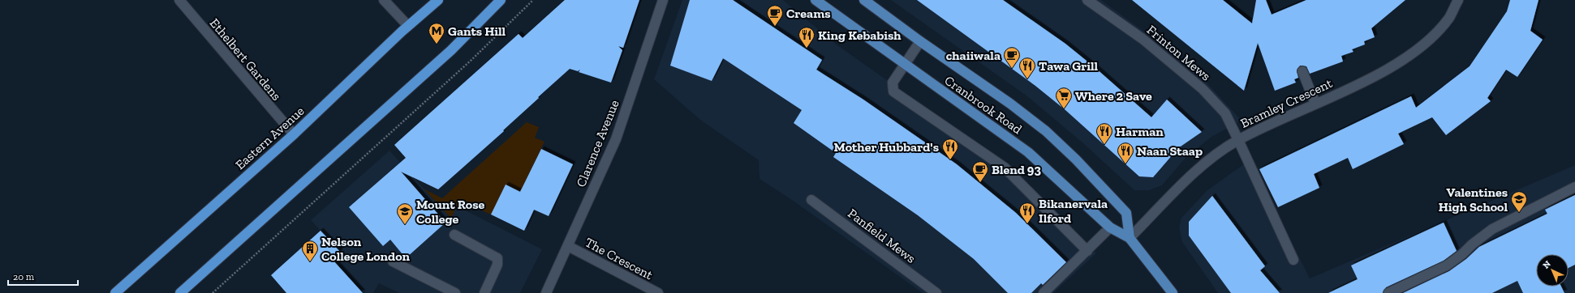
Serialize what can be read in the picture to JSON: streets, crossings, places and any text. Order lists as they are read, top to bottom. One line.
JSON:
{"streets":{"highway":["Eastern Avenue"],"main road":["Cranbrook Road"],"street":["Frinton Mews","Ethelbert Gardens","Bramley Crescent","Clarence Avenue","Panfield Mews","The Crescent"]},"crossings":[["Frinton Mews","Bramley Crescent"],["Ethelbert Gardens","Eastern Avenue"],["Bramley Crescent","Cranbrook Road"],["Clarence Avenue","The Crescent"]],"places":{"cafe":["Creams","chaiiwala","Blend 93"],"metro station":["Gants Hill"],"restaurant":["King Kebabish","Tawa Grill","Harman","Mother Hubbard's","Naan Staap","Bikanervala Ilford"],"supermarket":["Where 2 Save"],"school or university":["Valentines High School","Mount Rose College"],"building":["Nelson College London"]},"scale_bar":"20 m","north":"top left"}
